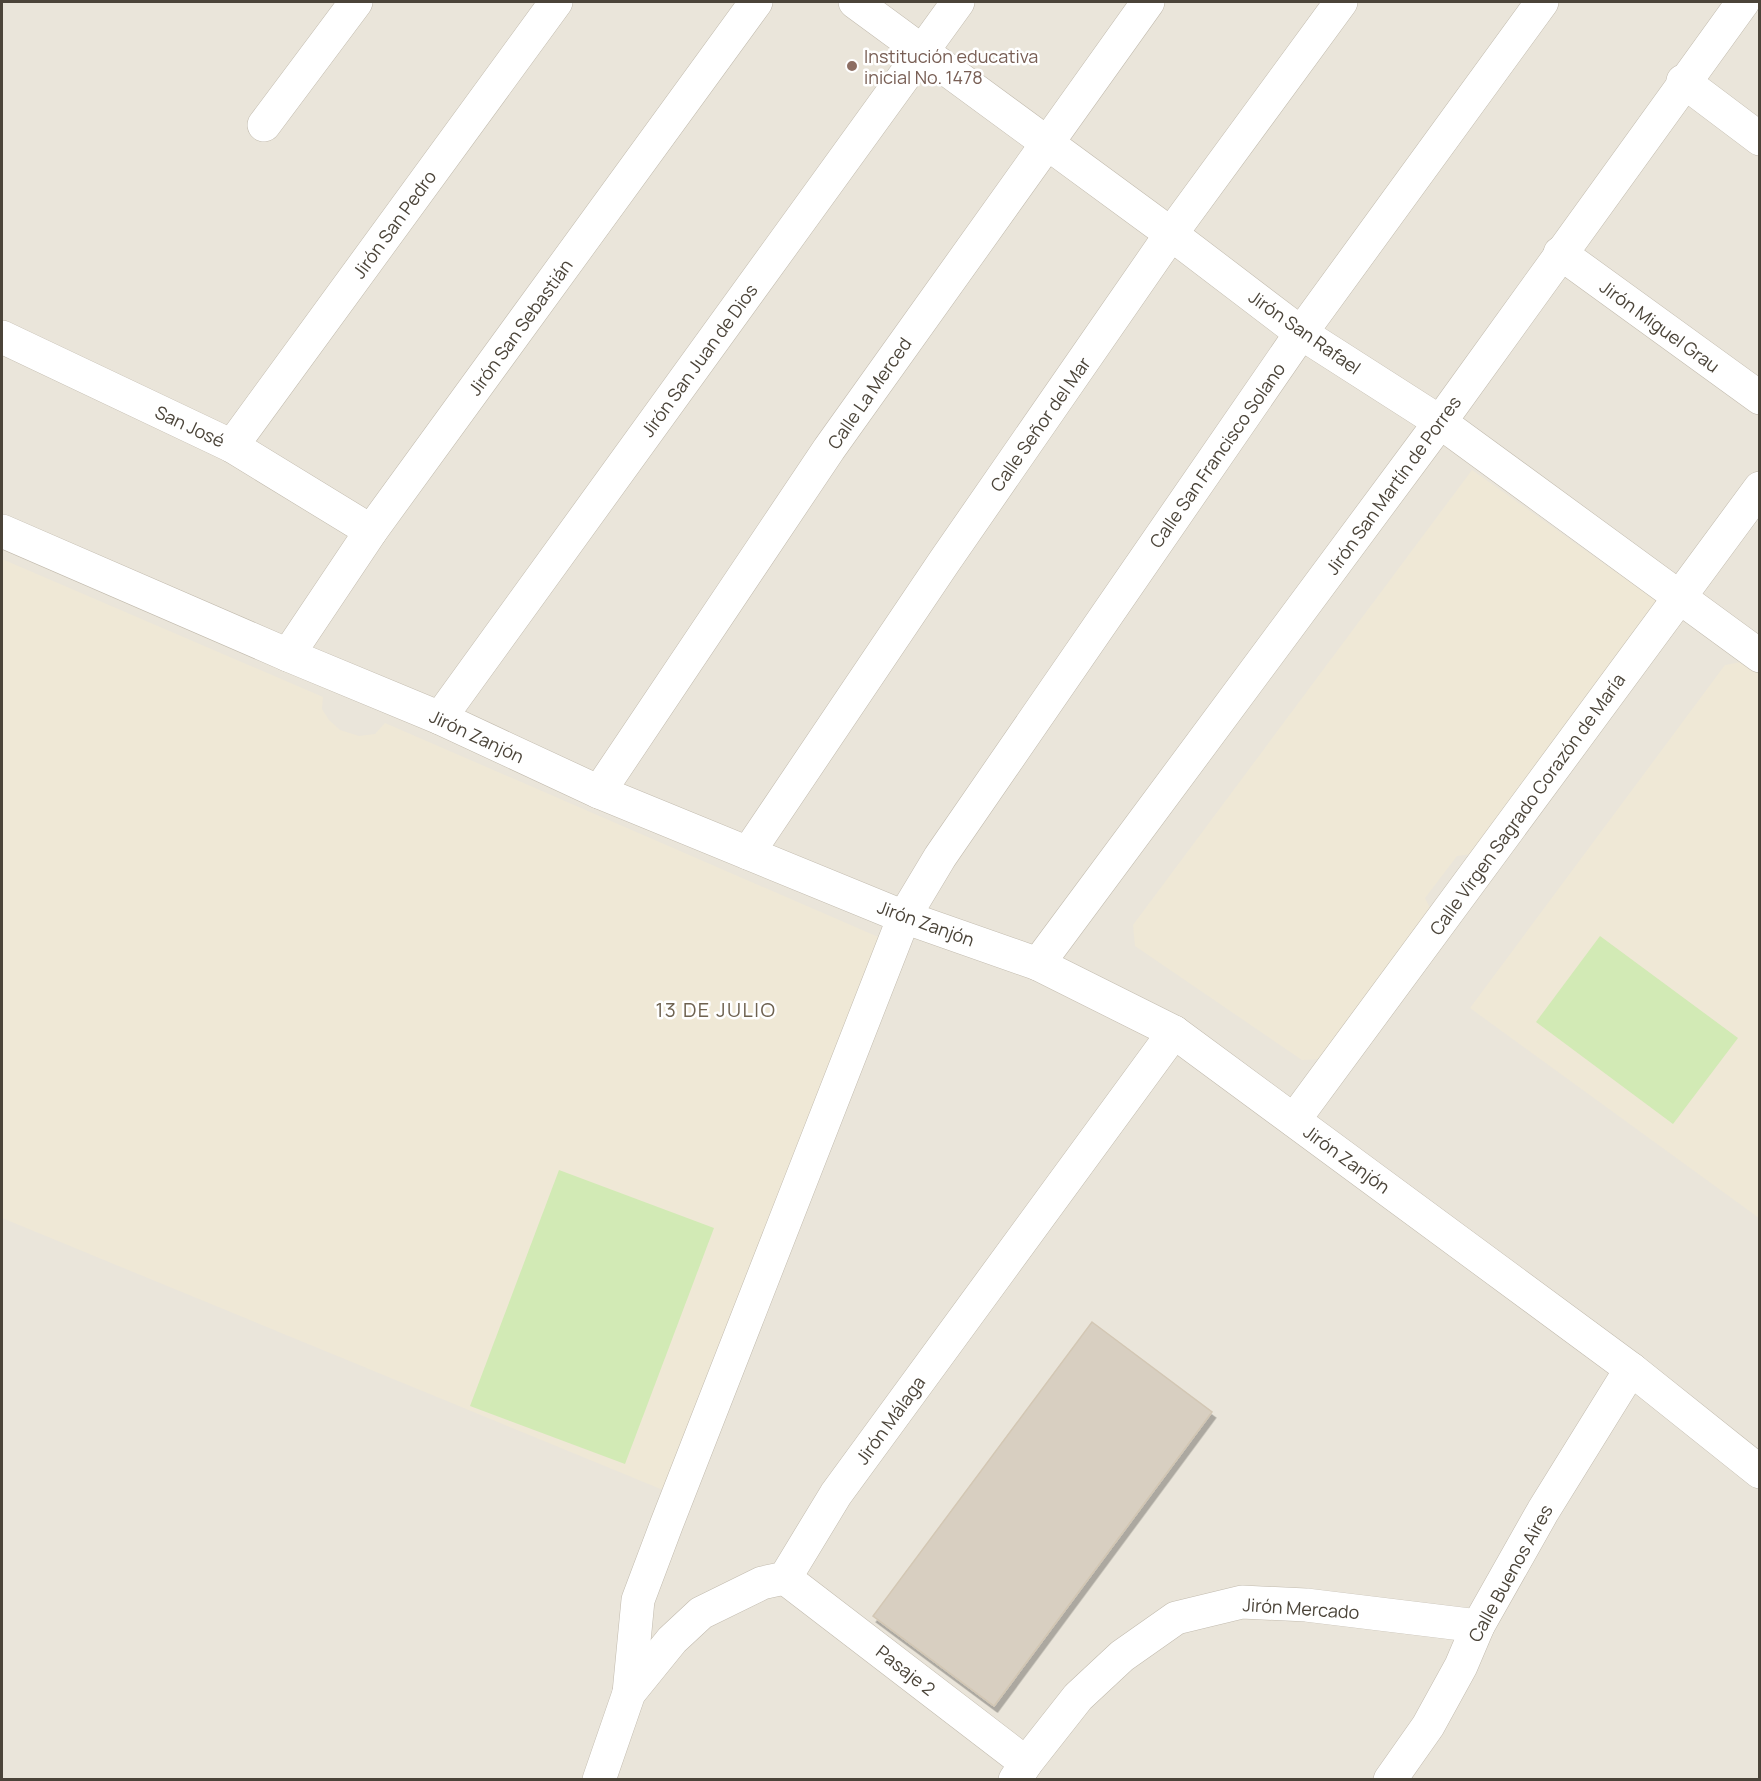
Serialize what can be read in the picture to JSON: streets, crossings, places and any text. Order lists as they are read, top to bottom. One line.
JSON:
{"streets":{"street":["Jirón San Pedro","Jirón Miguel Grau","Jirón San Sebastián","Jirón San Rafael","Jirón San Juan de Dios","Calle La Merced","Calle Señor del Mar","San José","Calle San Francisco Solano","Jirón San Martín de Porres","Jirón Zanjón","Calle Virgen Sagrado Corazón de María","Jirón Málaga","Calle Buenos Aires","Jirón Mercado","Pasaje 2"]},"crossings":[["Jirón San Pedro","San José"],["Jirón Miguel Grau","Jirón San Martín de Porres"],["Jirón San Sebastián","San José"],["Jirón San Sebastián","Jirón Zanjón"],["Jirón San Rafael","Jirón San Juan de Dios"],["Jirón San Rafael","Calle La Merced"],["Jirón San Rafael","Calle Señor del Mar"],["Jirón San Rafael","Calle San Francisco Solano"],["Jirón San Rafael","Jirón San Martín de Porres"],["Jirón San Rafael","Calle Virgen Sagrado Corazón de María"],["Jirón San Juan de Dios","Jirón Zanjón"],["Calle La Merced","Jirón Zanjón"],["Calle Señor del Mar","Jirón Zanjón"],["Calle San Francisco Solano","Jirón Zanjón"],["Jirón San Martín de Porres","Jirón Zanjón"],["Jirón Zanjón","Calle Virgen Sagrado Corazón de María"],["Jirón Zanjón","Jirón Málaga"],["Jirón Zanjón","Calle Buenos Aires"],["Jirón Málaga","Pasaje 2"],["Calle Buenos Aires","Jirón Mercado"],["Jirón Mercado","Pasaje 2"]],"districts":["13 DE JULIO"],"places":["Institución educativa inicial No. 1478"]}
